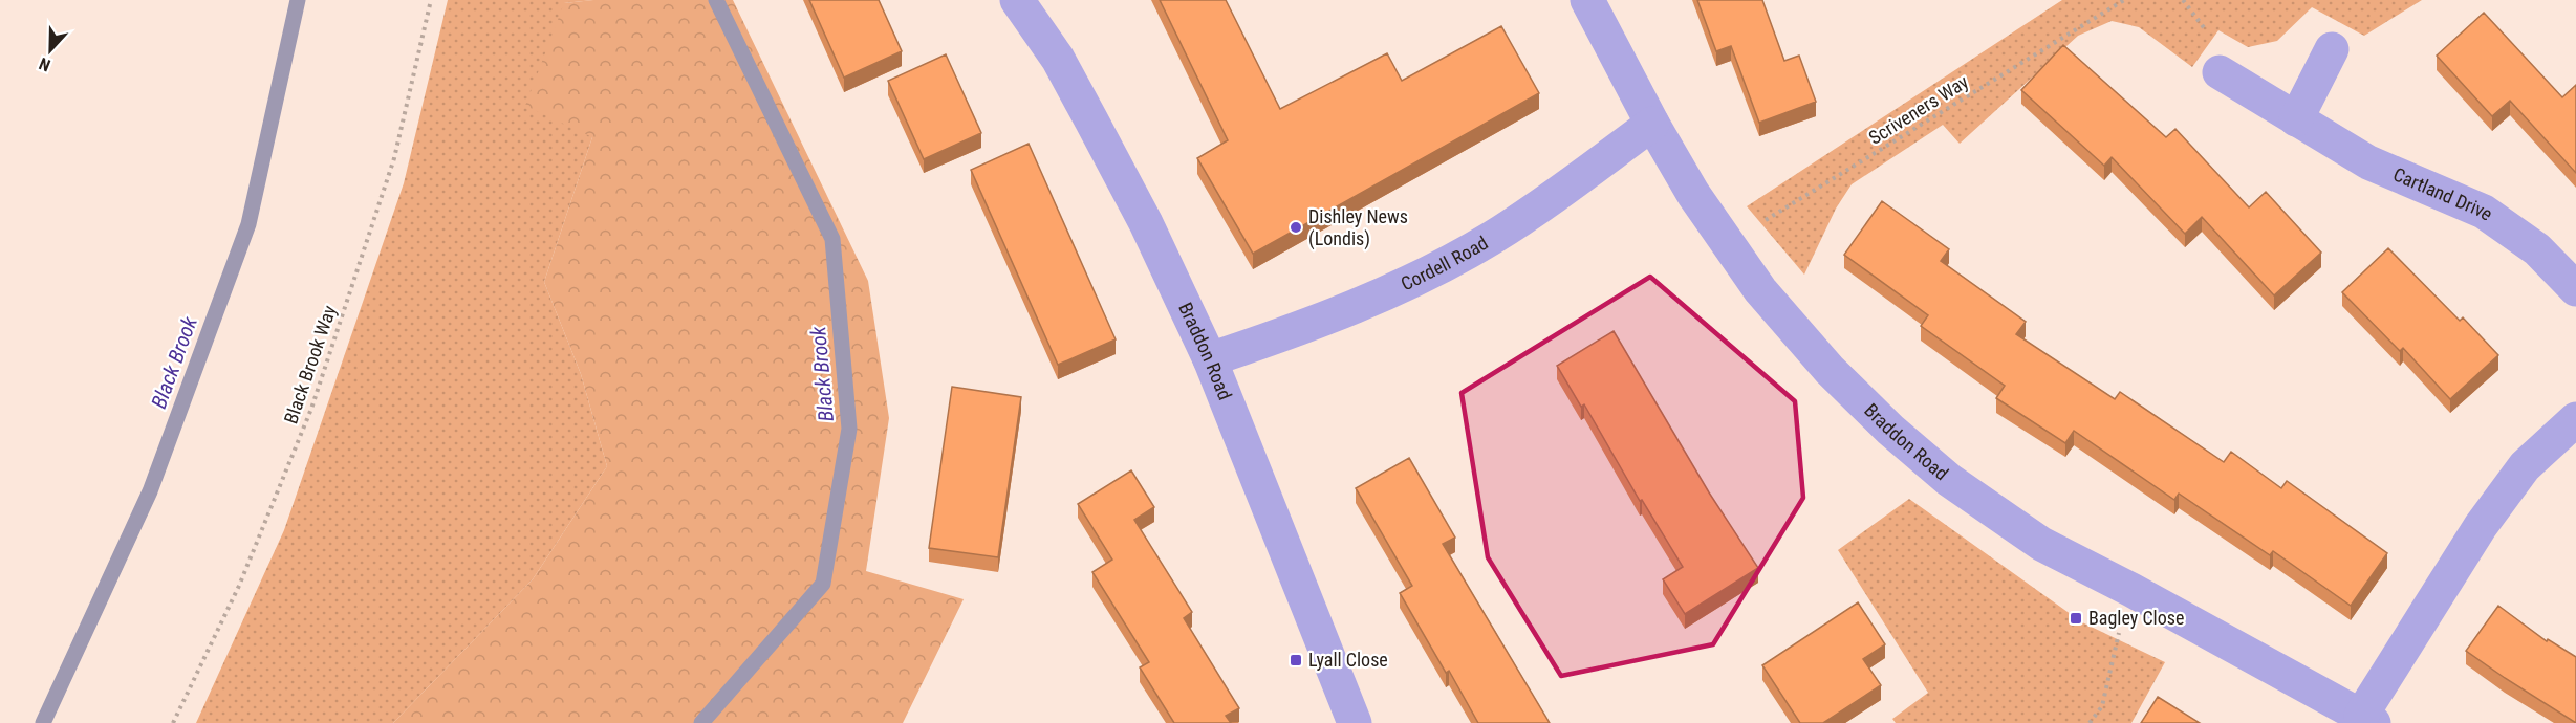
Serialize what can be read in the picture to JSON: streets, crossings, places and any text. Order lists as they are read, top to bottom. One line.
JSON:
{"streets":{"street":["Cartland Drive","Cordell Road","Braddon Road"],"path":["Scriveners Way","Black Brook Way"]},"crossings":[["Scriveners Way","Braddon Road"],["Cordell Road","Braddon Road"]],"water":["Black Brook"],"places":{"other":["Dishley News (Londis)"],"transit":["Bagley Close","Lyall Close"]},"north":"bottom"}
